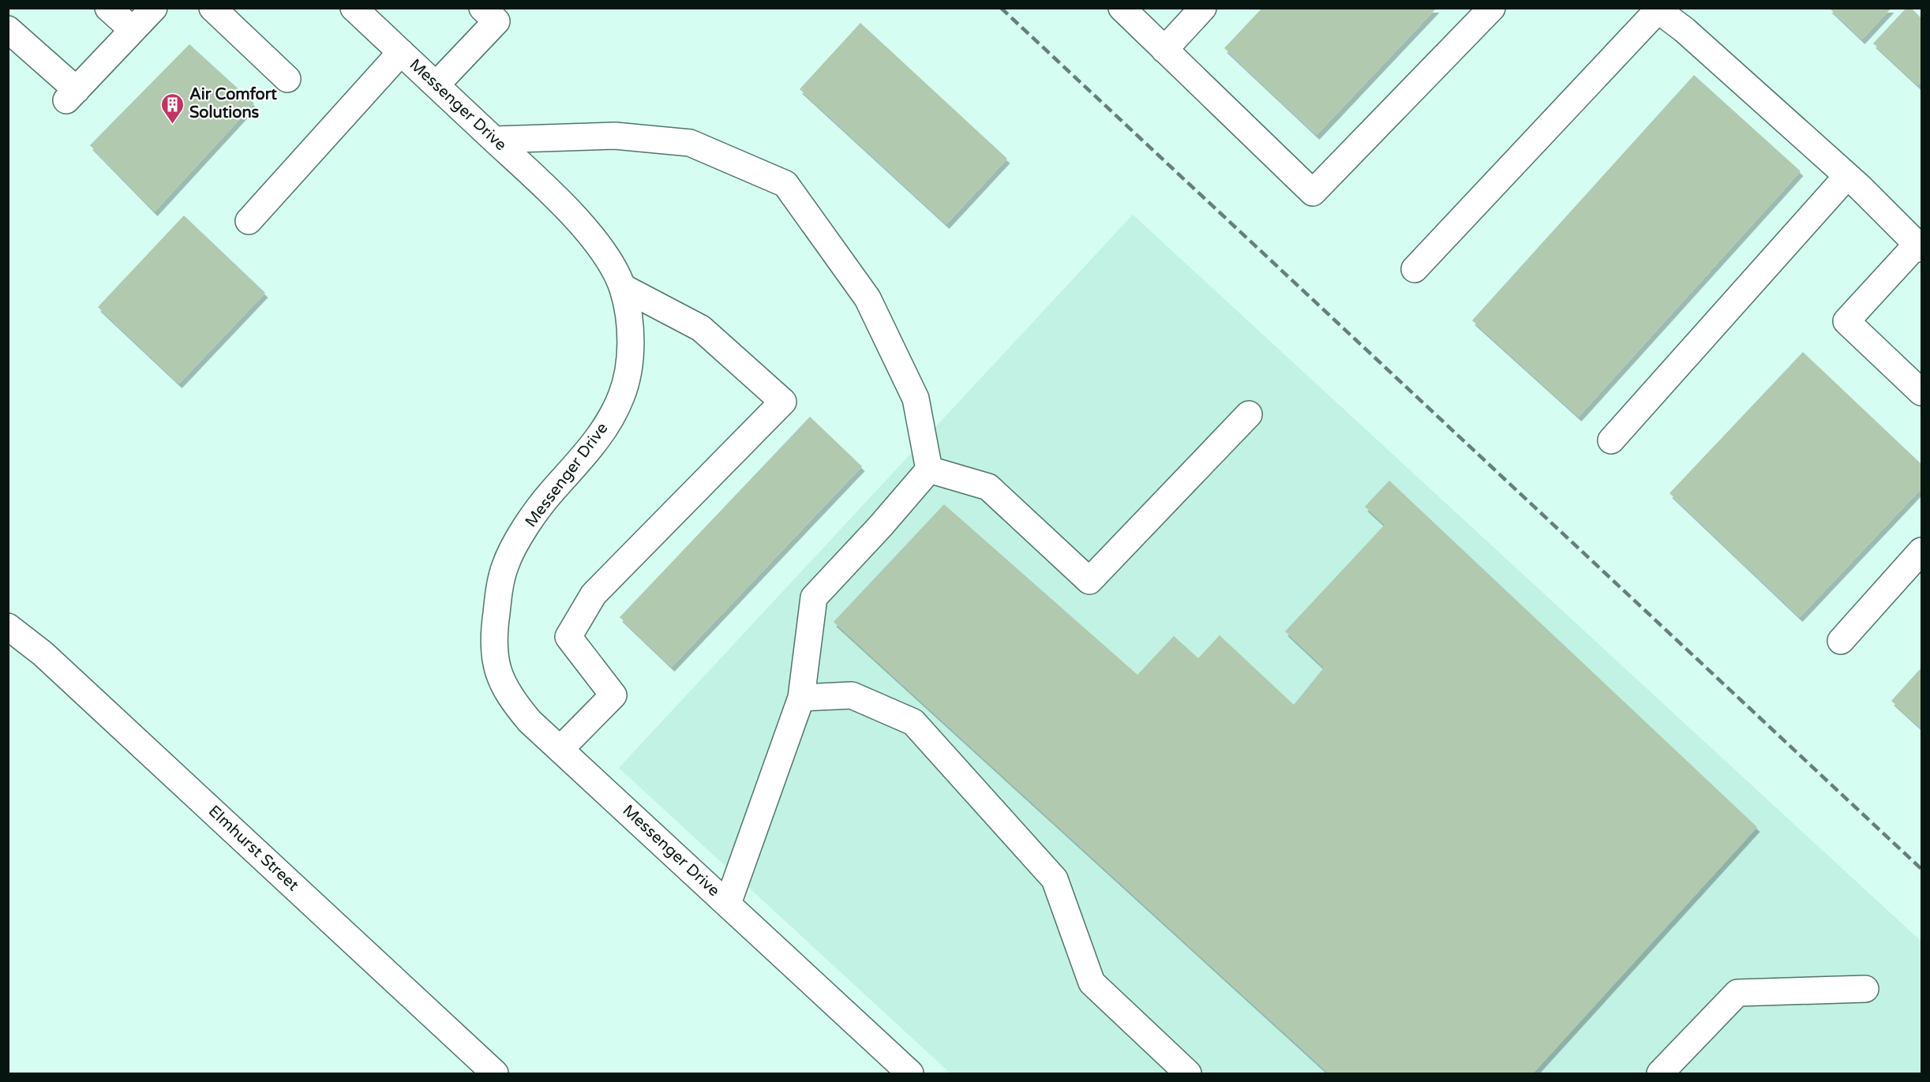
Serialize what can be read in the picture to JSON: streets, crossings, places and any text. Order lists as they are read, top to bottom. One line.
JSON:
{"streets":{"street":["Messenger Drive","Elmhurst Street"]},"places":{"building":["Air Comfort Solutions"]}}
